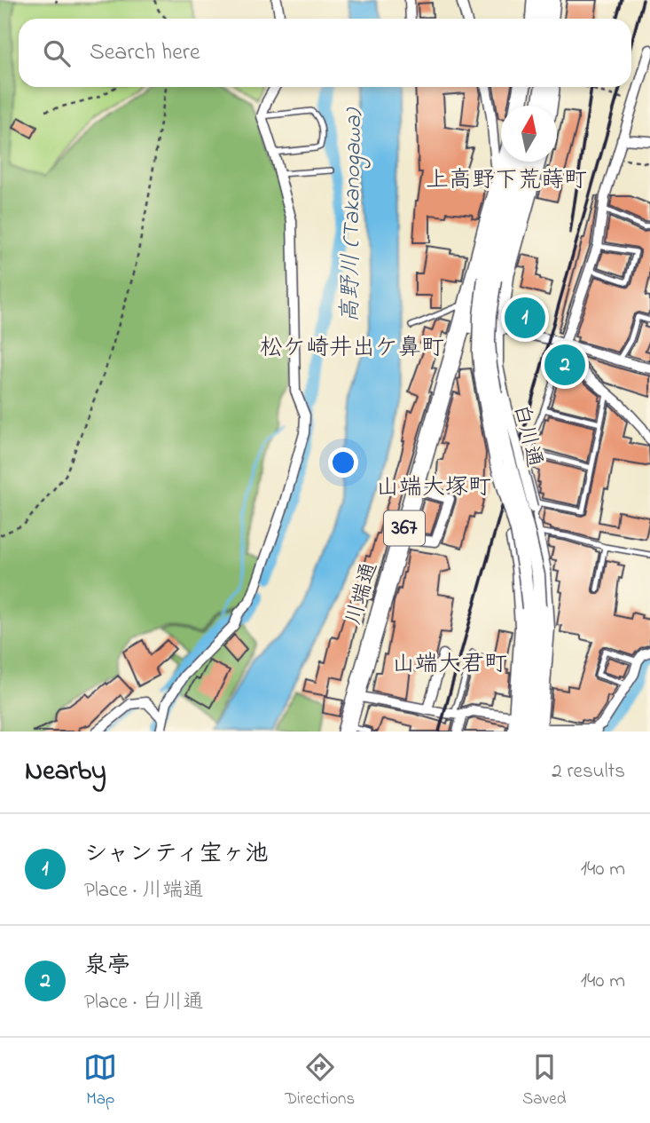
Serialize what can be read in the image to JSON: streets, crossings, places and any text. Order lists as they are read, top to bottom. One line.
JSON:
{"streets":{"highway":["367","川端通"],"street":["白川通"]},"districts":["上高野下荒蒔町","松ケ崎井出ケ鼻町","山端大塚町","山端大君町"],"water":["高野川 (Takanogawa)"],"north":"top","page":{"search":"Search here","pins":["1","2"],"heading":["Nearby","2 results"],"list":[{"mark":"1","name":"シャンティ宝ヶ池","note":"Place · 川端通","value":"140 m"},{"mark":"2","name":"泉亭","note":"Place · 白川通","value":"140 m"}],"nav":["Map","Directions","Saved"]}}
